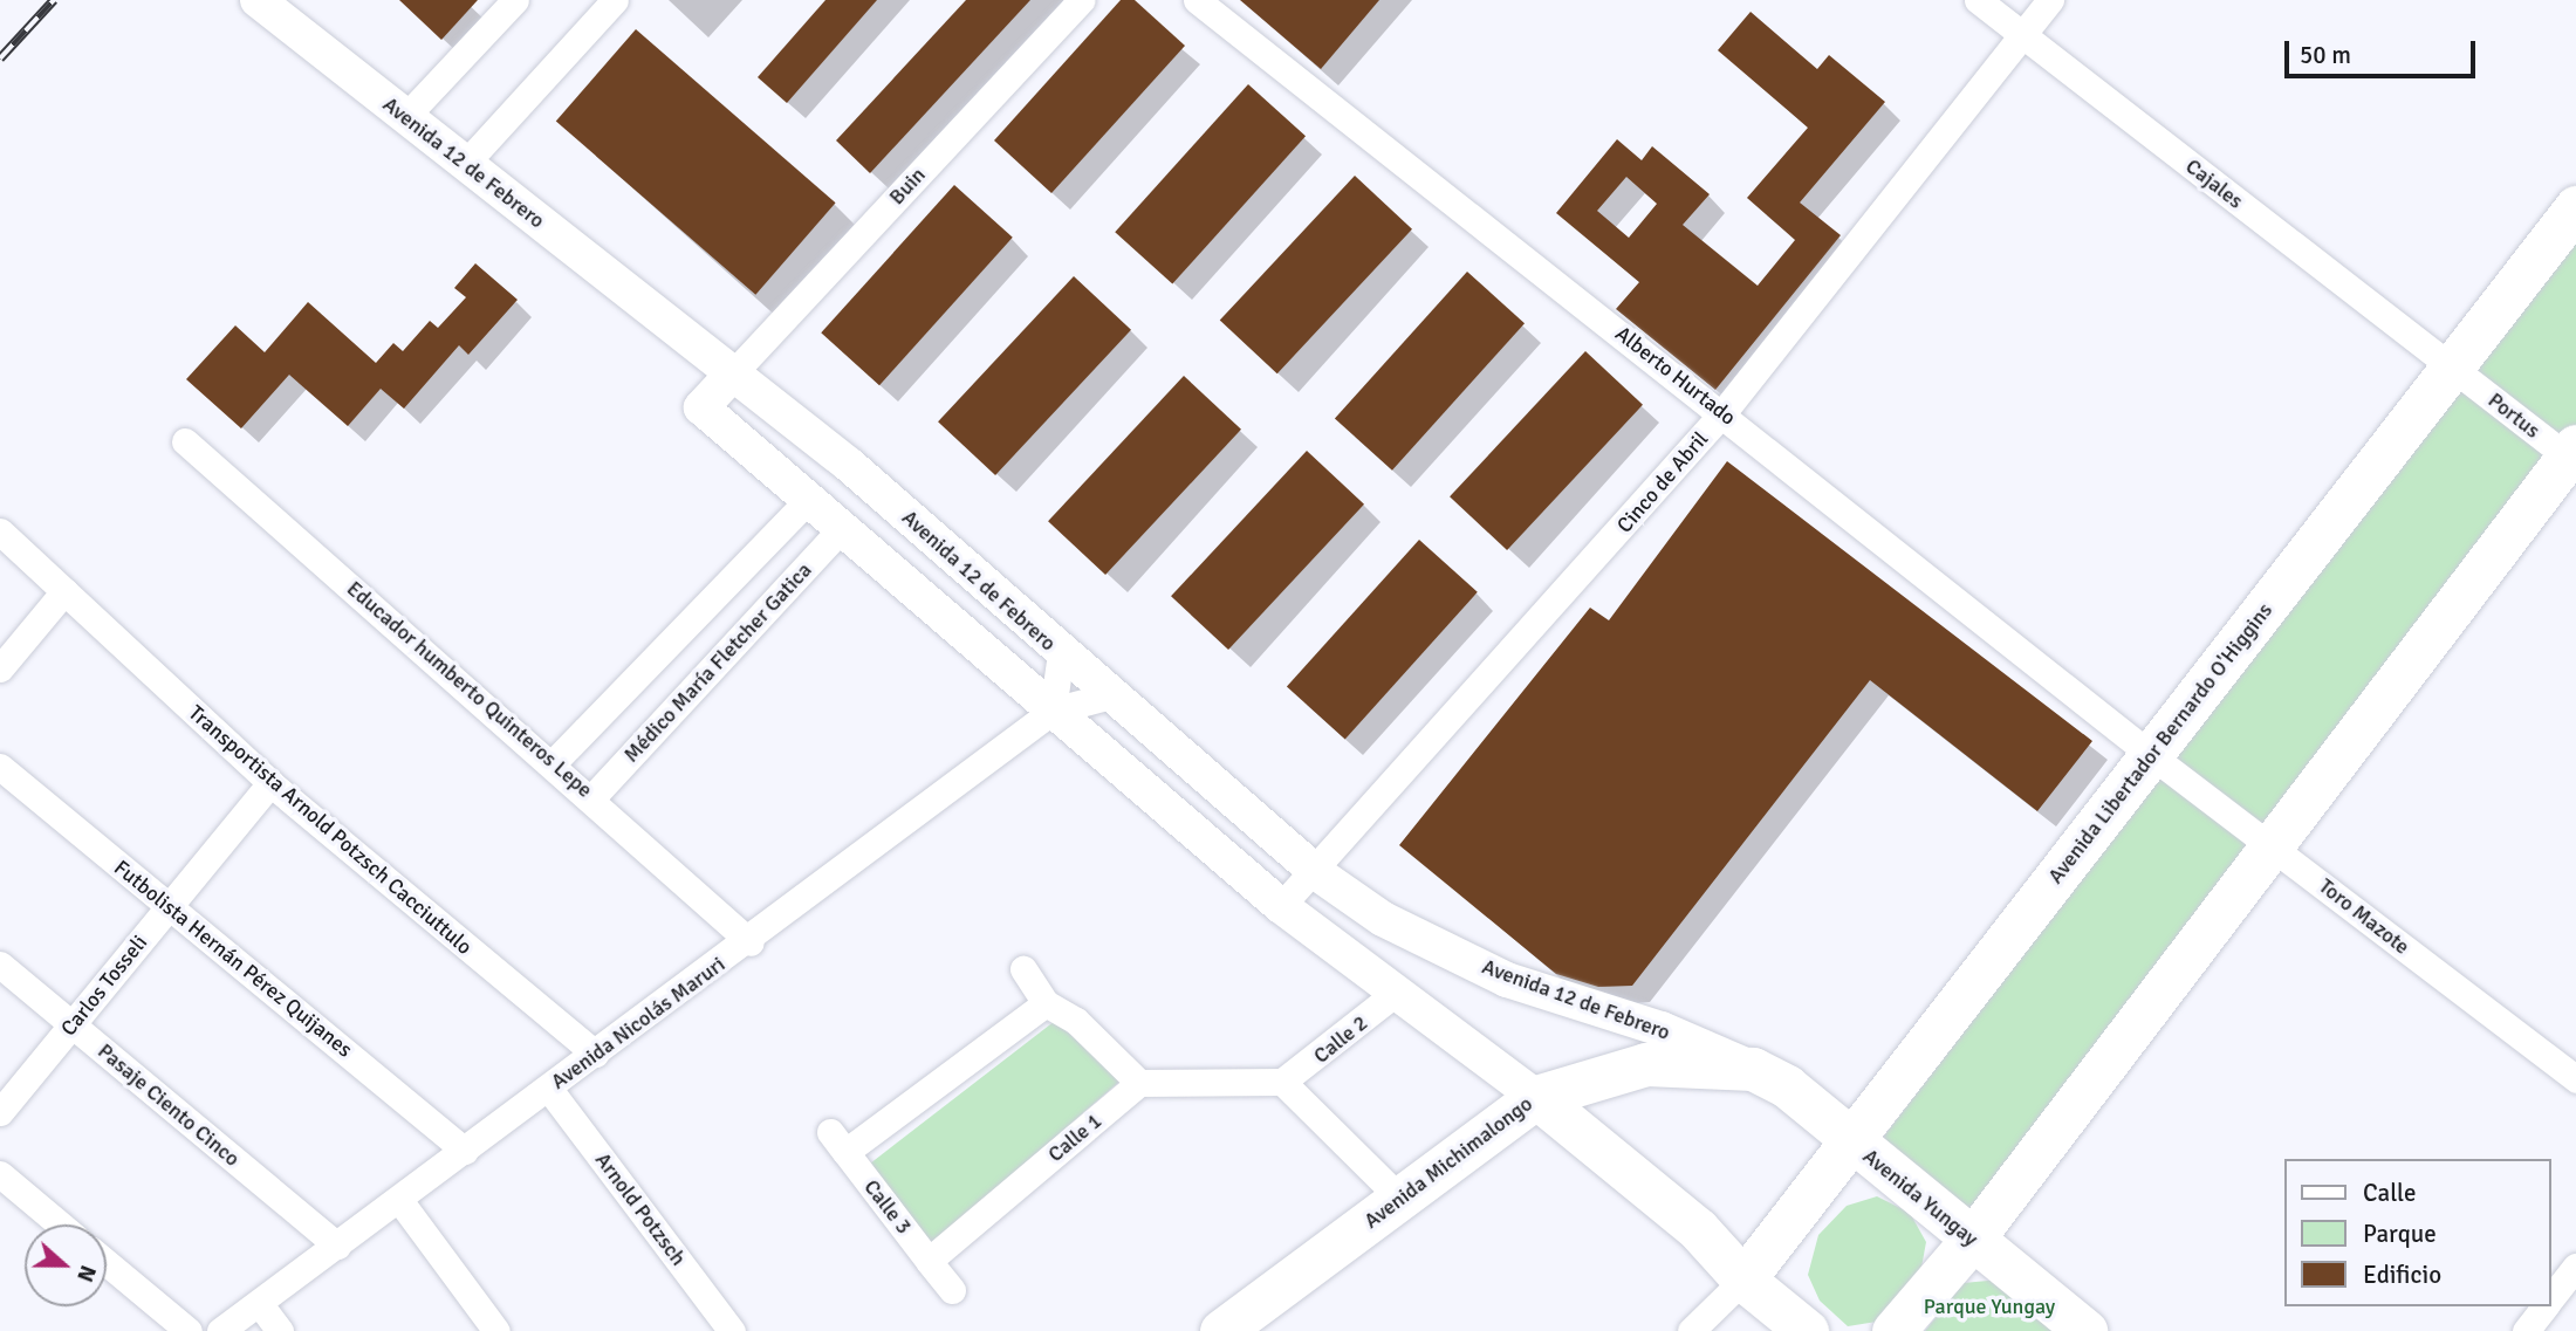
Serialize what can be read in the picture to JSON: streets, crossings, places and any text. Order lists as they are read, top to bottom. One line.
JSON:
{"streets":{"main road":["Avenida Libertador Bernardo O'Higgins","Avenida Michimalongo","Avenida Yungay"],"street":["Avenida 12 de Febrero","Cajales","Buin","Alberto Hurtado","Portus","Cinco de Abril","Médico María Fletcher Gatica","Educador humberto Quinteros Lepe","Transportista Arnold Potzsch Cacciuttulo","Toro Mazote","Futbolista Hernán Pérez Quijanes","Carlos Tosseli","Avenida Nicolás Maruri","Calle 2","Pasaje Ciento Cinco","Calle 1","Calle 3","Arnold Potzsch"]},"crossings":[["Avenida 12 de Febrero","Buin"],["Avenida 12 de Febrero","Cinco de Abril"],["Avenida 12 de Febrero","Avenida Nicolás Maruri"],["Avenida 12 de Febrero","Avenida Michimalongo"],["Avenida 12 de Febrero","Avenida Yungay"],["Cajales","Portus"],["Cajales","Cinco de Abril"],["Cajales","Avenida Libertador Bernardo O'Higgins"],["Alberto Hurtado","Cinco de Abril"],["Alberto Hurtado","Avenida Libertador Bernardo O'Higgins"],["Alberto Hurtado","Toro Mazote"],["Portus","Avenida Libertador Bernardo O'Higgins"],["Médico María Fletcher Gatica","Educador humberto Quinteros Lepe"],["Educador humberto Quinteros Lepe","Avenida Nicolás Maruri"],["Avenida Libertador Bernardo O'Higgins","Toro Mazote"],["Avenida Libertador Bernardo O'Higgins","Avenida Yungay"],["Transportista Arnold Potzsch Cacciuttulo","Carlos Tosseli"],["Transportista Arnold Potzsch Cacciuttulo","Avenida Nicolás Maruri"],["Futbolista Hernán Pérez Quijanes","Carlos Tosseli"],["Futbolista Hernán Pérez Quijanes","Avenida Nicolás Maruri"],["Carlos Tosseli","Pasaje Ciento Cinco"],["Avenida Nicolás Maruri","Pasaje Ciento Cinco"],["Avenida Nicolás Maruri","Arnold Potzsch"],["Calle 1","Calle 3"],["Avenida Michimalongo","Avenida Yungay"]],"parks":["Parque Yungay"],"legend":["Calle","Parque","Edificio"],"scale_bar":"50 m","north":"right"}
